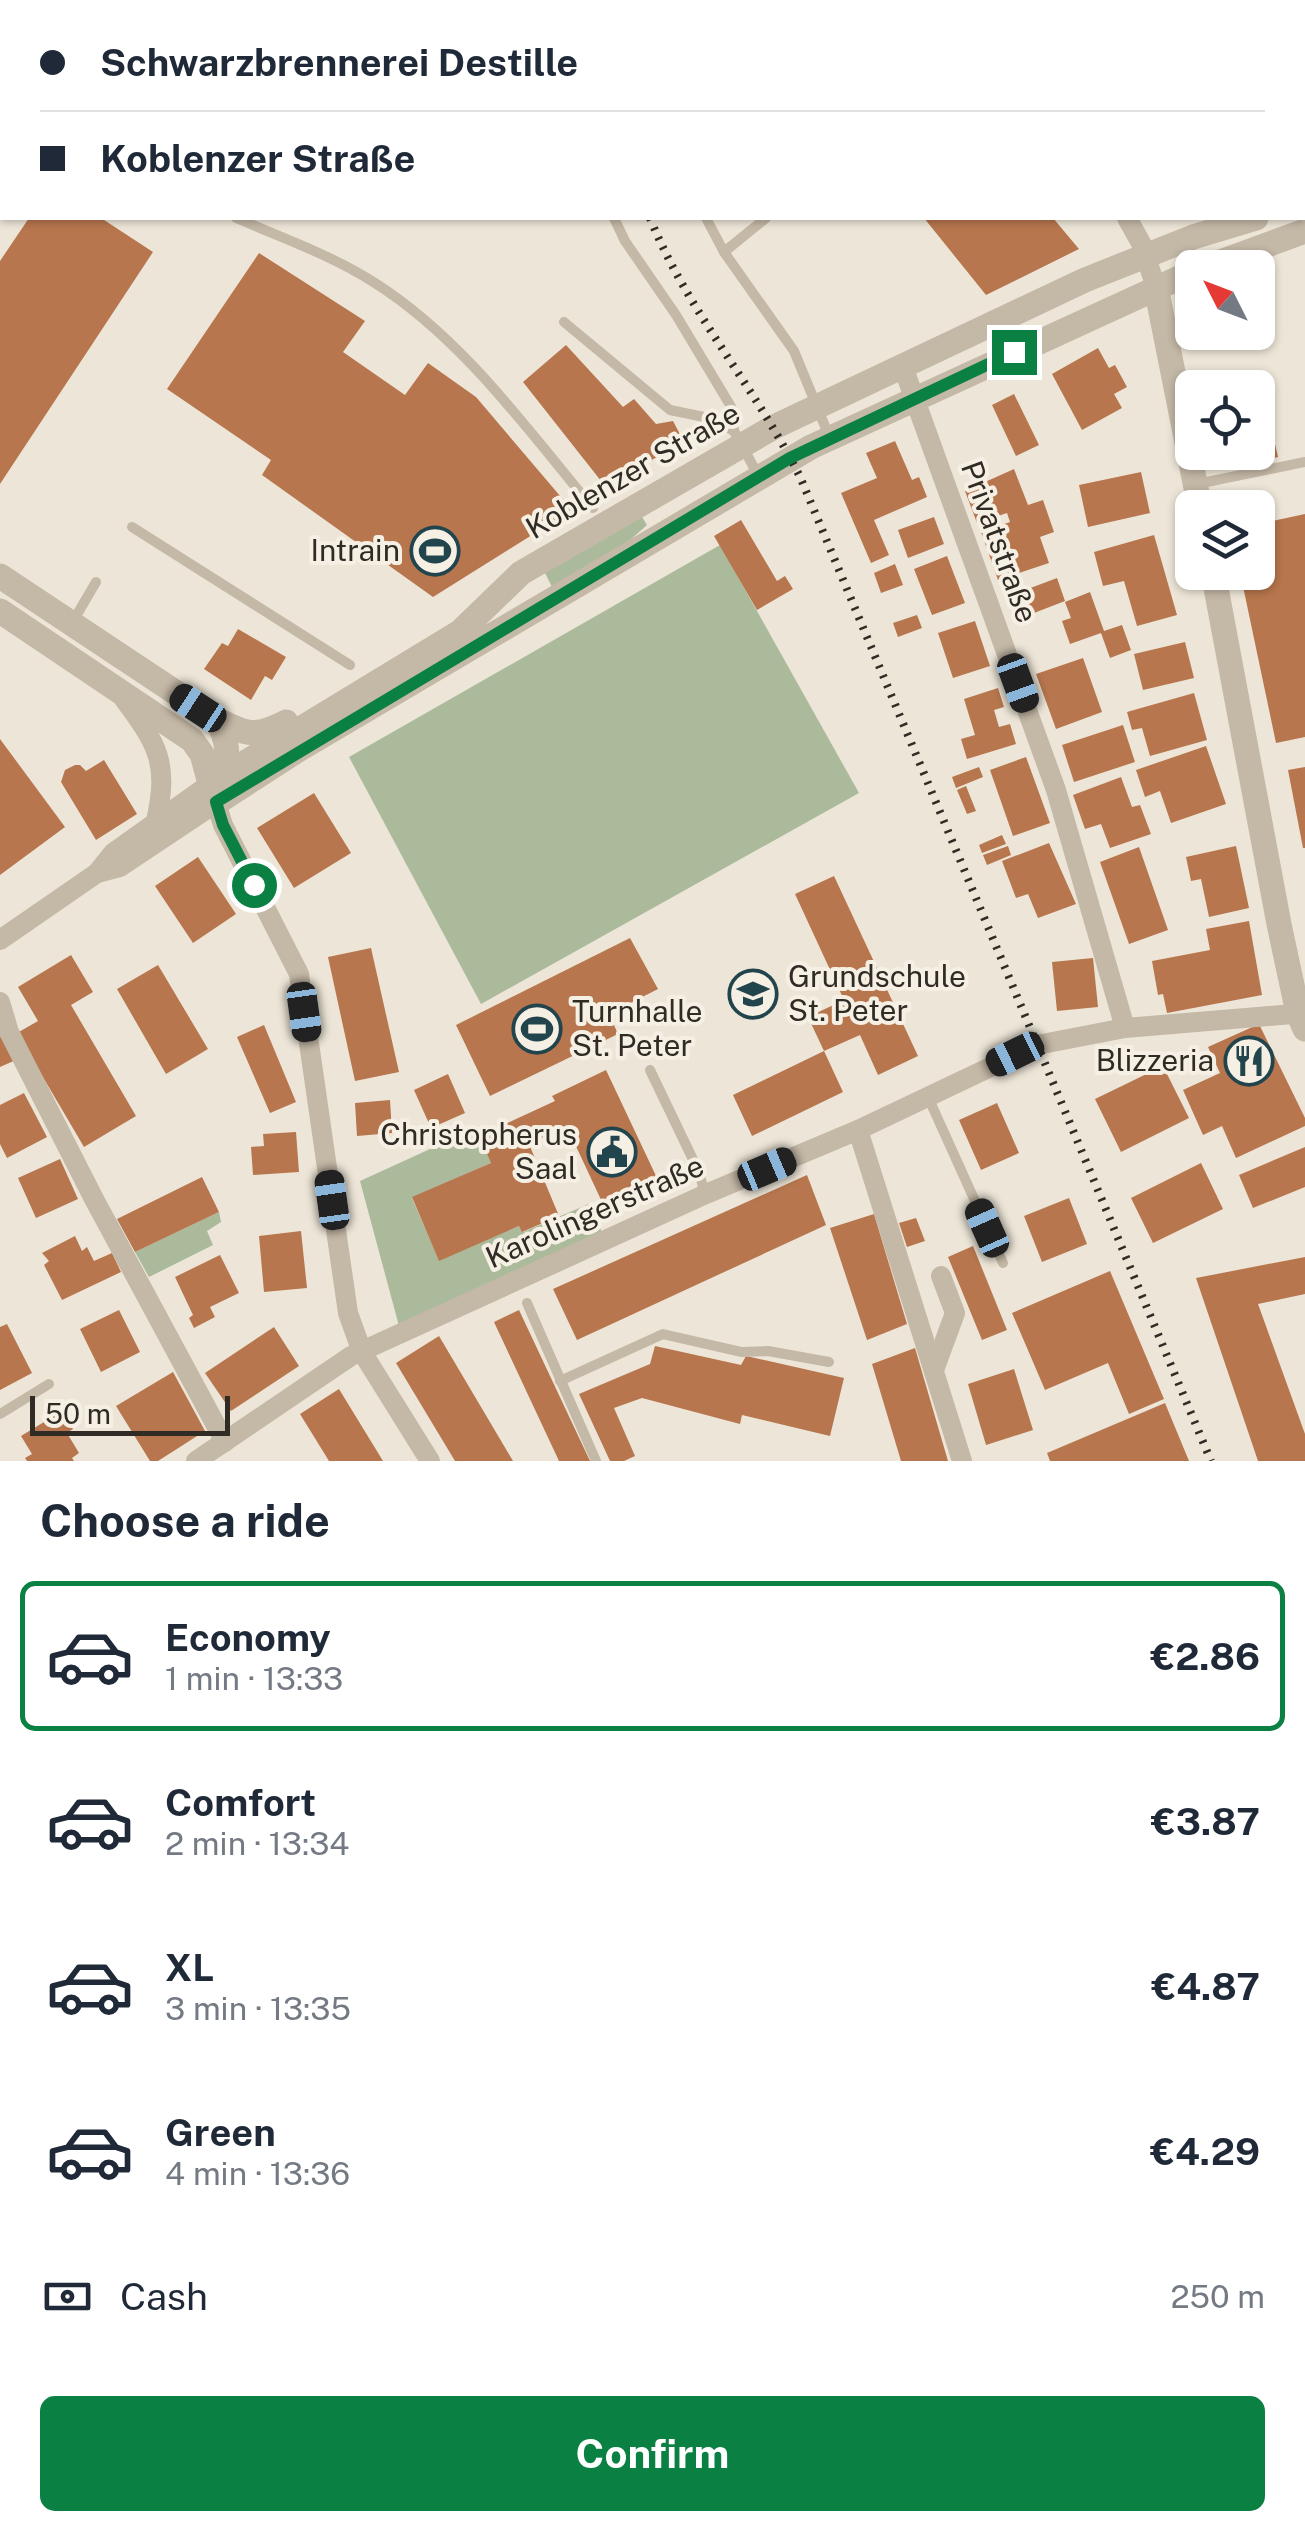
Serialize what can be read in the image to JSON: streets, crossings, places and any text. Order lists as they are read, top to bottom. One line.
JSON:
{"streets":{"street":["Koblenzer Straße","Privatstraße","Karolingerstraße"]},"crossings":[["Koblenzer Straße","Privatstraße"],["Privatstraße","Karolingerstraße"]],"places":{"sports":["Intrain","Turnhalle St. Peter"],"school or university":["Grundschule St. Peter"],"restaurant":["Blizzeria"],"public building":["Christopherus Saal"]},"scale_bar":"50 m","north":"top left","page":{"banner":["Schwarzbrennerei Destille","Koblenzer Straße"],"scale":"50 m","heading":"Choose a ride","list":[{"name":"Economy","note":"1 min · 13:33","value":"€2.86"},{"name":"Comfort","note":"2 min · 13:34","value":"€3.87"},{"name":"XL","note":"3 min · 13:35","value":"€4.87"},{"name":"Green","note":"4 min · 13:36","value":"€4.29"}],"pay":["Cash","250 m"],"buttons":"Confirm"}}
